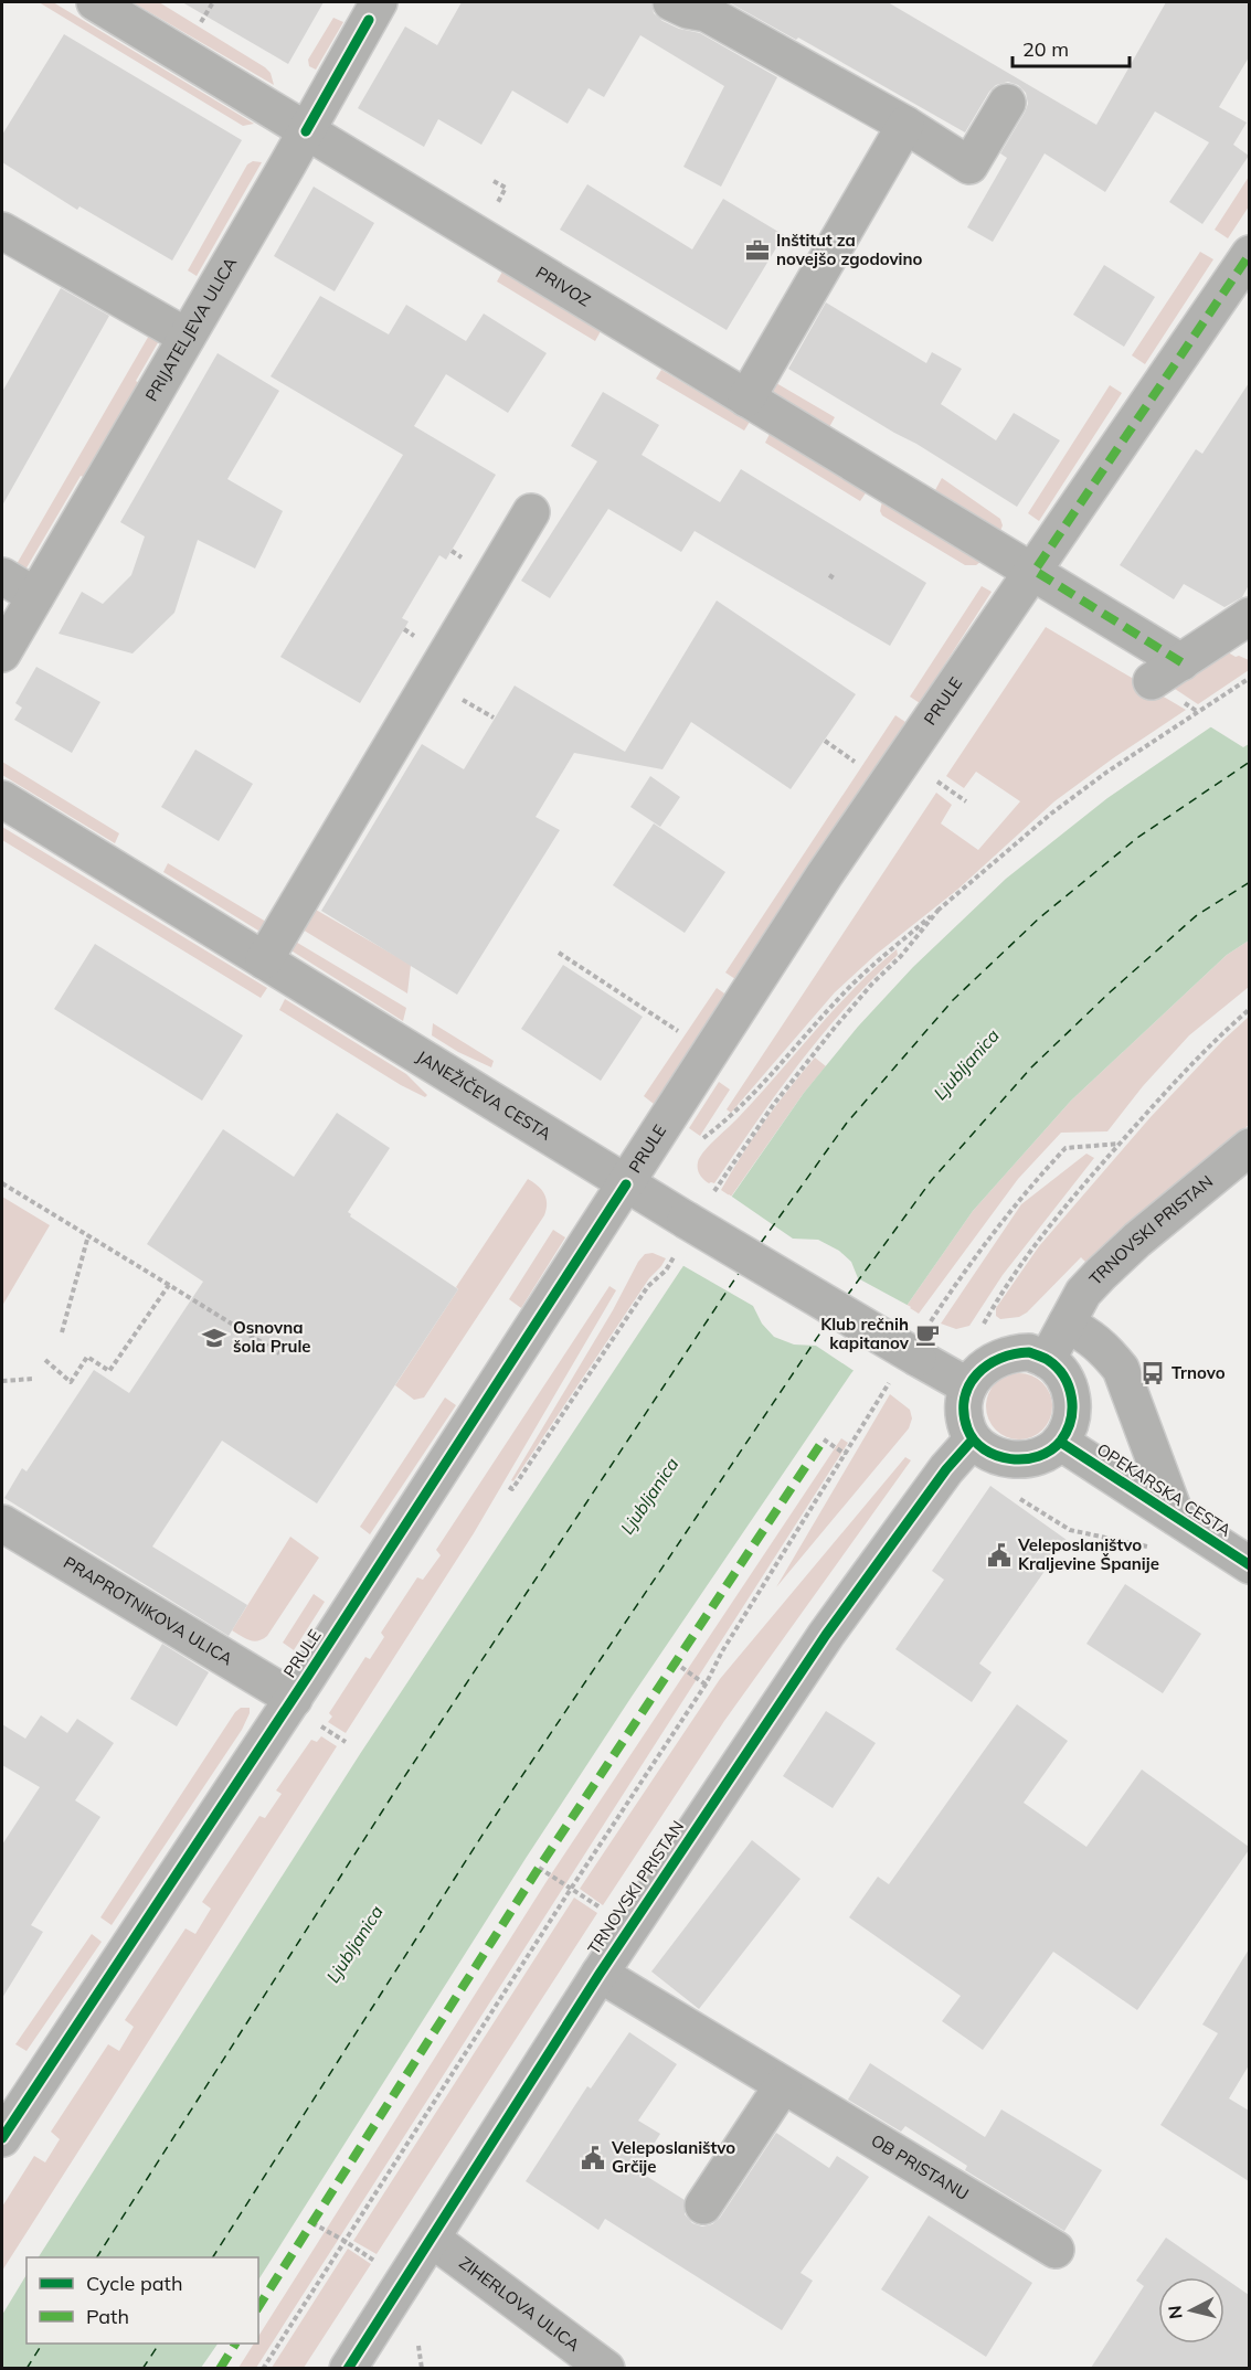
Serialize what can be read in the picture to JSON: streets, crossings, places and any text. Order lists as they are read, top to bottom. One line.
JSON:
{"streets":{"street":["PRIVOZ","PRIJATELJEVA ULICA","PRULE","JANEŽIČEVA CESTA","TRNOVSKI PRISTAN","OPEKARSKA CESTA","PRAPROTNIKOVA ULICA","OB PRISTANU","ZIHERLOVA ULICA"]},"crossings":[["PRIVOZ","PRIJATELJEVA ULICA"],["PRIVOZ","PRULE"],["PRULE","JANEŽIČEVA CESTA"],["PRULE","PRAPROTNIKOVA ULICA"],["JANEŽIČEVA CESTA","TRNOVSKI PRISTAN"],["JANEŽIČEVA CESTA","OPEKARSKA CESTA"],["TRNOVSKI PRISTAN","OPEKARSKA CESTA"],["TRNOVSKI PRISTAN","OB PRISTANU"],["TRNOVSKI PRISTAN","ZIHERLOVA ULICA"]],"water":["Ljubljanica"],"places":{"office":["Inštitut za novejšo zgodovino"],"cafe":["Klub rečnih kapitanov"],"school or university":["Osnovna šola Prule"],"bus stop":["Trnovo"],"public building":["Veleposlaništvo Kraljevine Španije","Veleposlaništvo Grčije"]},"legend":["Cycle path","Path"],"scale_bar":"20 m","north":"left"}
